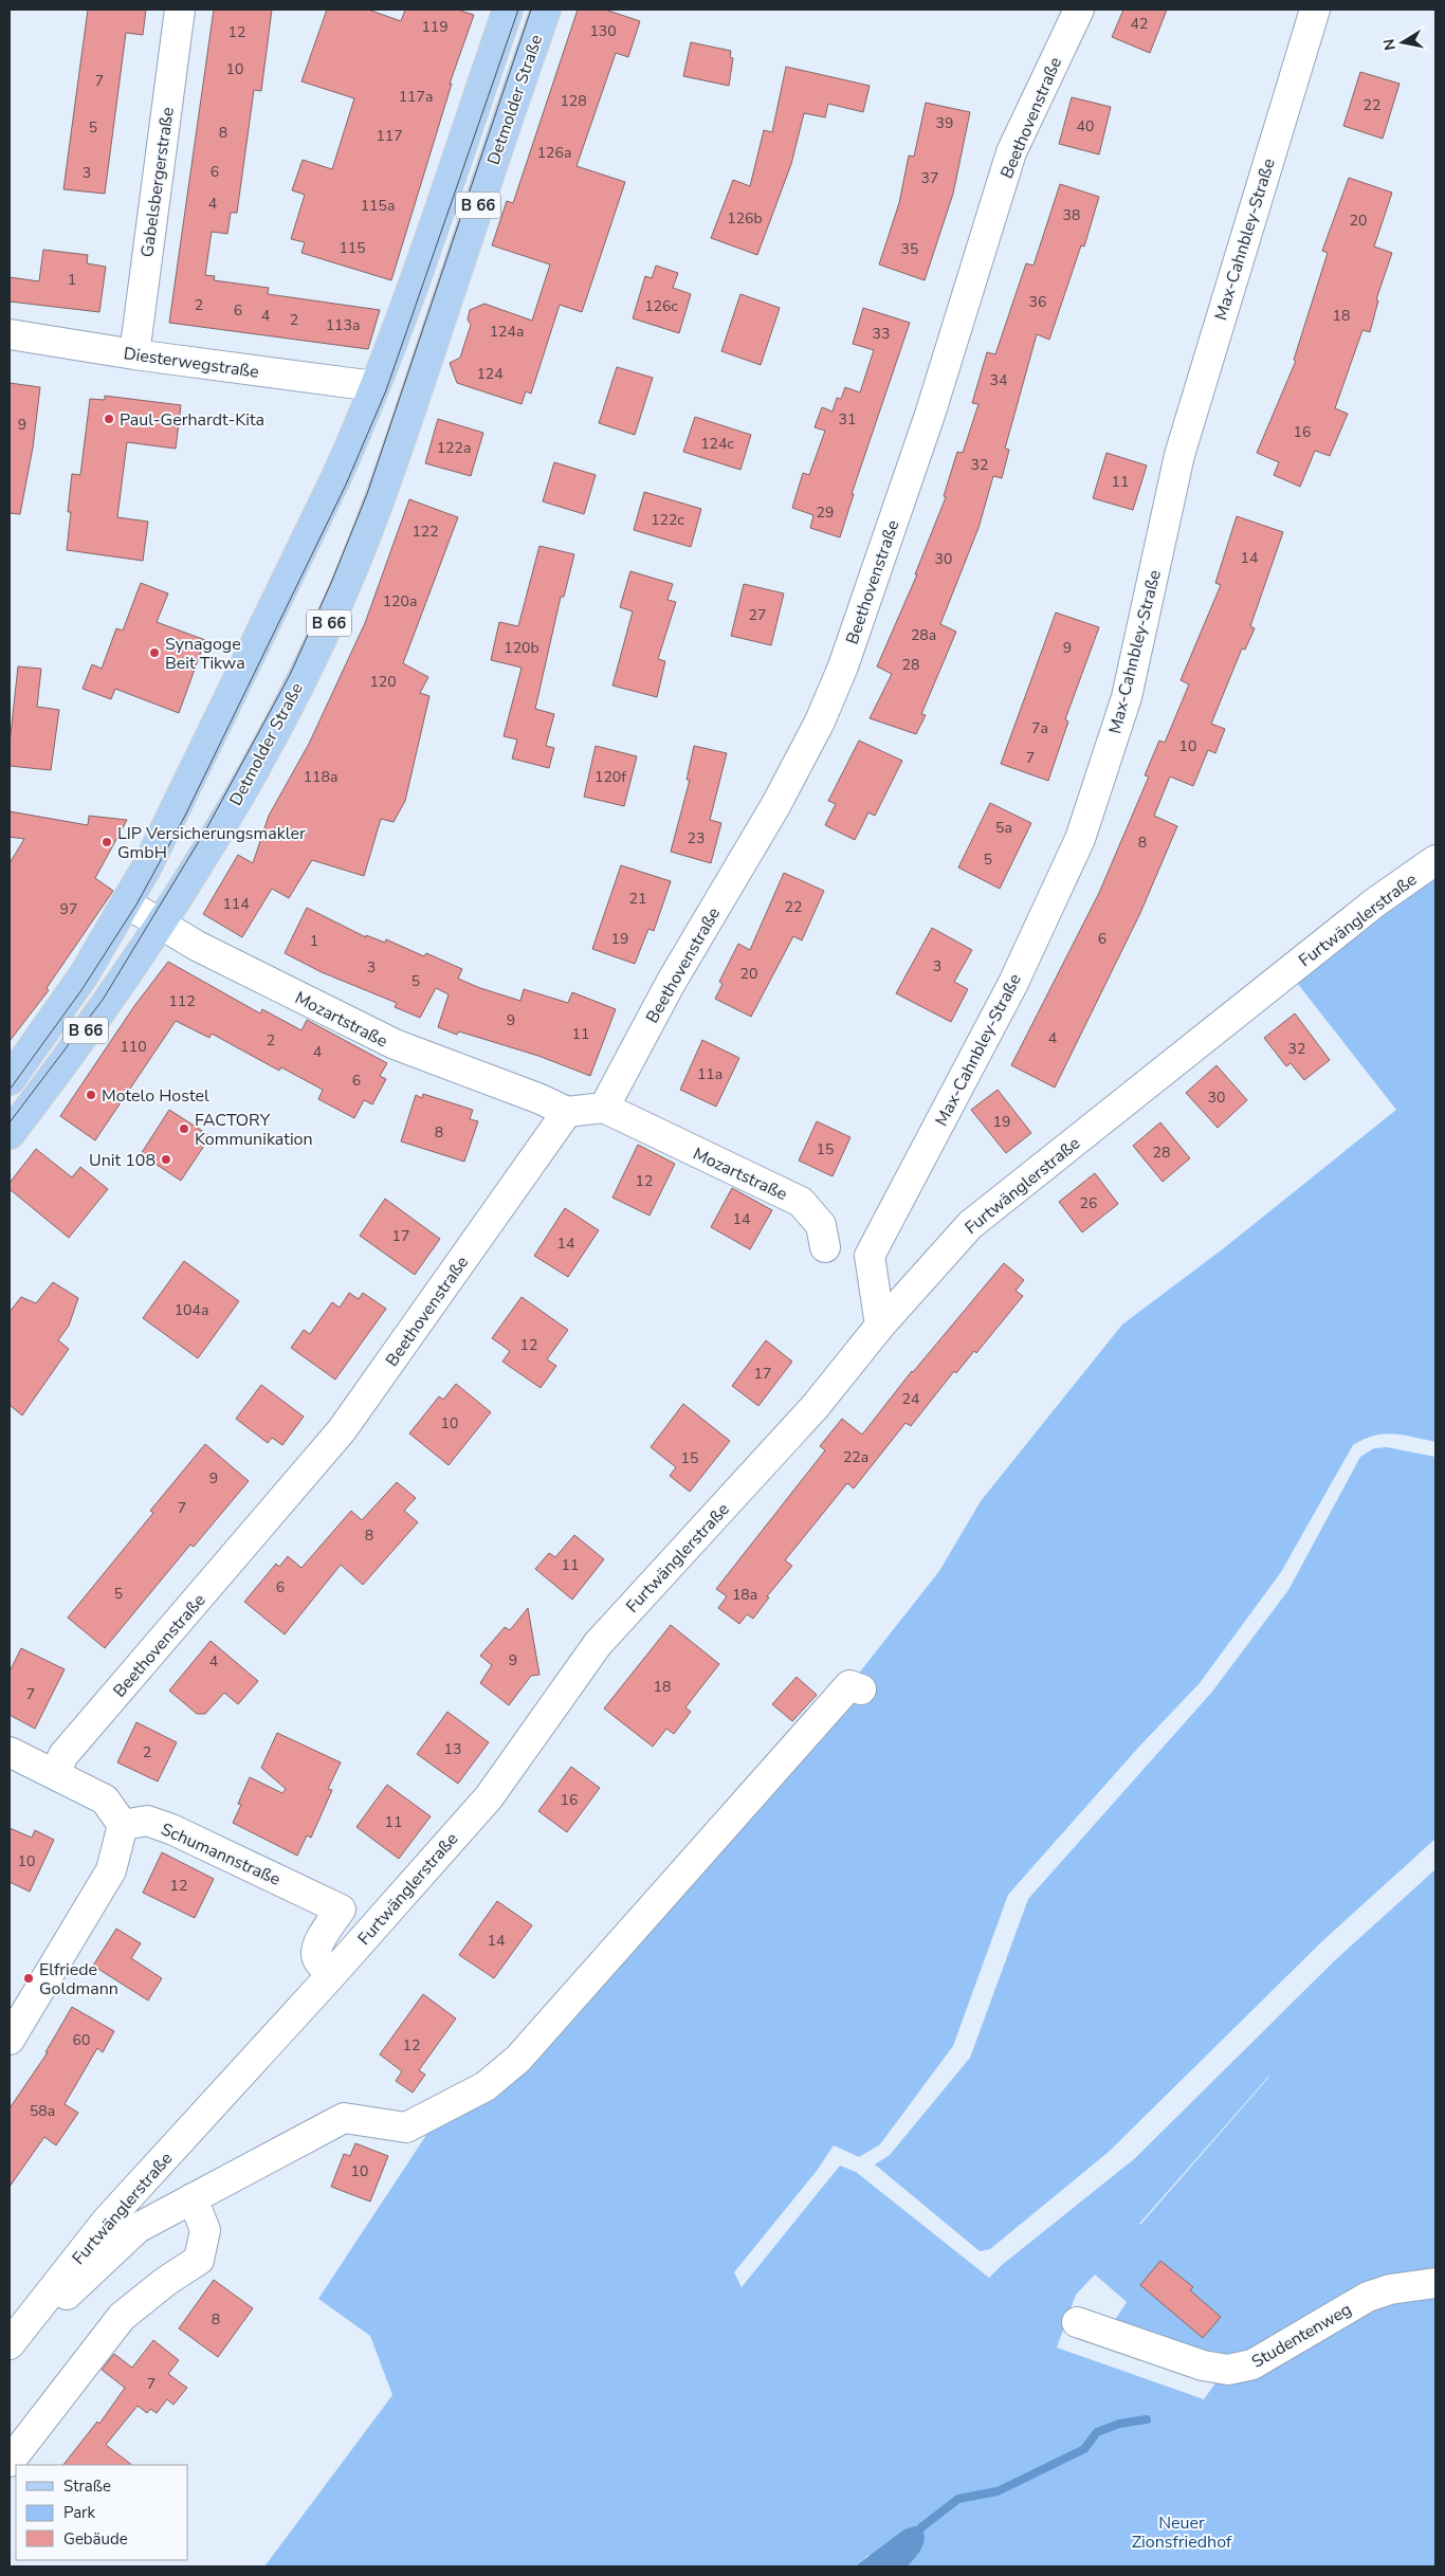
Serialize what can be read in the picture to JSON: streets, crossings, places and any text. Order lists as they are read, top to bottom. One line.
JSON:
{"streets":{"main road":["Detmolder Straße","B 66"],"street":["Beethovenstraße","Gabelsbergerstraße","Max-Cahnbley-Straße","Diesterwegstraße","Furtwänglerstraße","Mozartstraße","Schumannstraße","Studentenweg"]},"crossings":[["Detmolder Straße","Diesterwegstraße"],["Detmolder Straße","Mozartstraße"],["Beethovenstraße","Mozartstraße"],["Gabelsbergerstraße","Diesterwegstraße"],["Max-Cahnbley-Straße","Furtwänglerstraße"],["Furtwänglerstraße","Schumannstraße"]],"parks":["Neuer Zionsfriedhof"],"places":["Paul-Gerhardt-Kita","Synagoge Beit Tikwa","LIP Versicherungsmakler GmbH","Motelo Hostel","FACTORY Kommunikation","Unit 108","Elfriede Goldmann"],"house_numbers":["42","119","130","12","10","7","117a","128","22","39","40","5","8","117","126a","6","3","37","4","115a","38","126b","20","115","35","1","36","2","126c","6","4","18","2","113a","124a","33","124","34","31","9","16","124c","122a","32","11","29","122c","122","14","30","120a","27","28a","120b","9","28","120","7a","10","7","118a","120f","5a","23","8","5","21","114","22","97","19","6","1","3","3","20","5","112","9","11","4","2","110","32","4","11a","6","30","19","8","15","28","12","26","14","17","14","104a","12","17","24","10","22a","15","9","7","8","11","6","5","18a","9","4","18","7","13","2","16","11","10","12","14","60","12","58a","10","8","7"],"legend":["Straße","Park","Gebäude"],"north":"left"}
